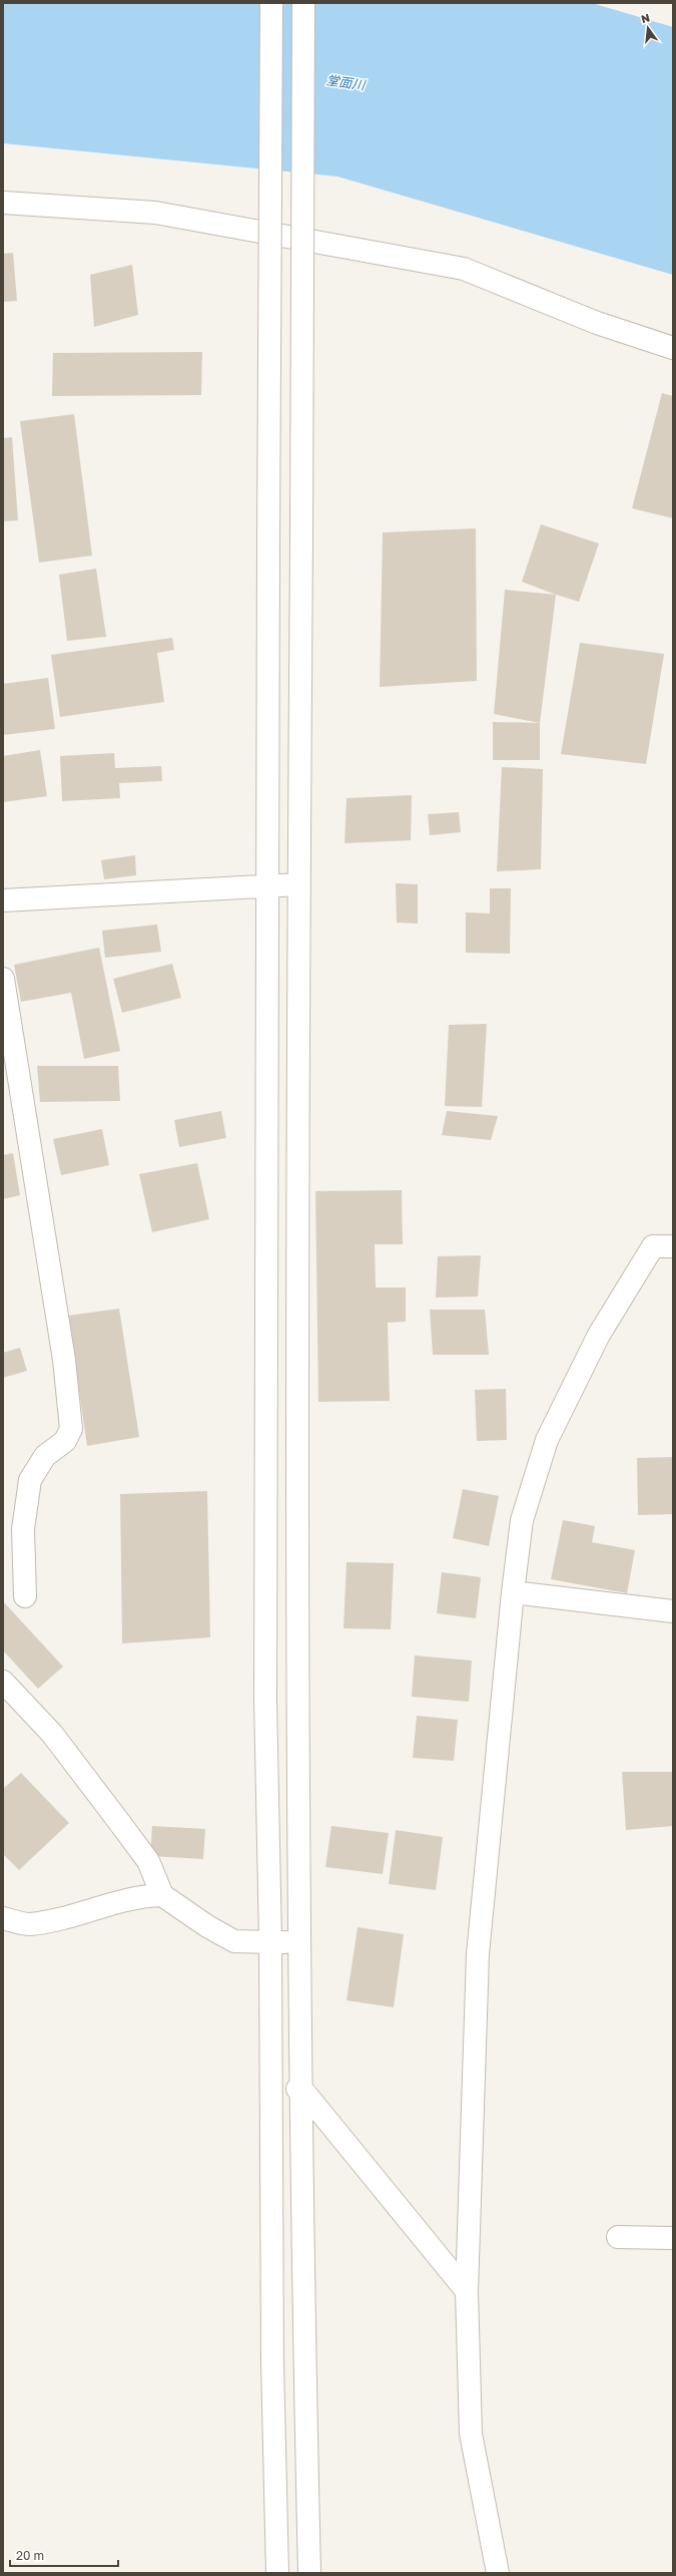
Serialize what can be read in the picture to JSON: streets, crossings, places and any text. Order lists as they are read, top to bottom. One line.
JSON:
{"water":["堂面川"],"scale_bar":"20 m","north":"top"}
